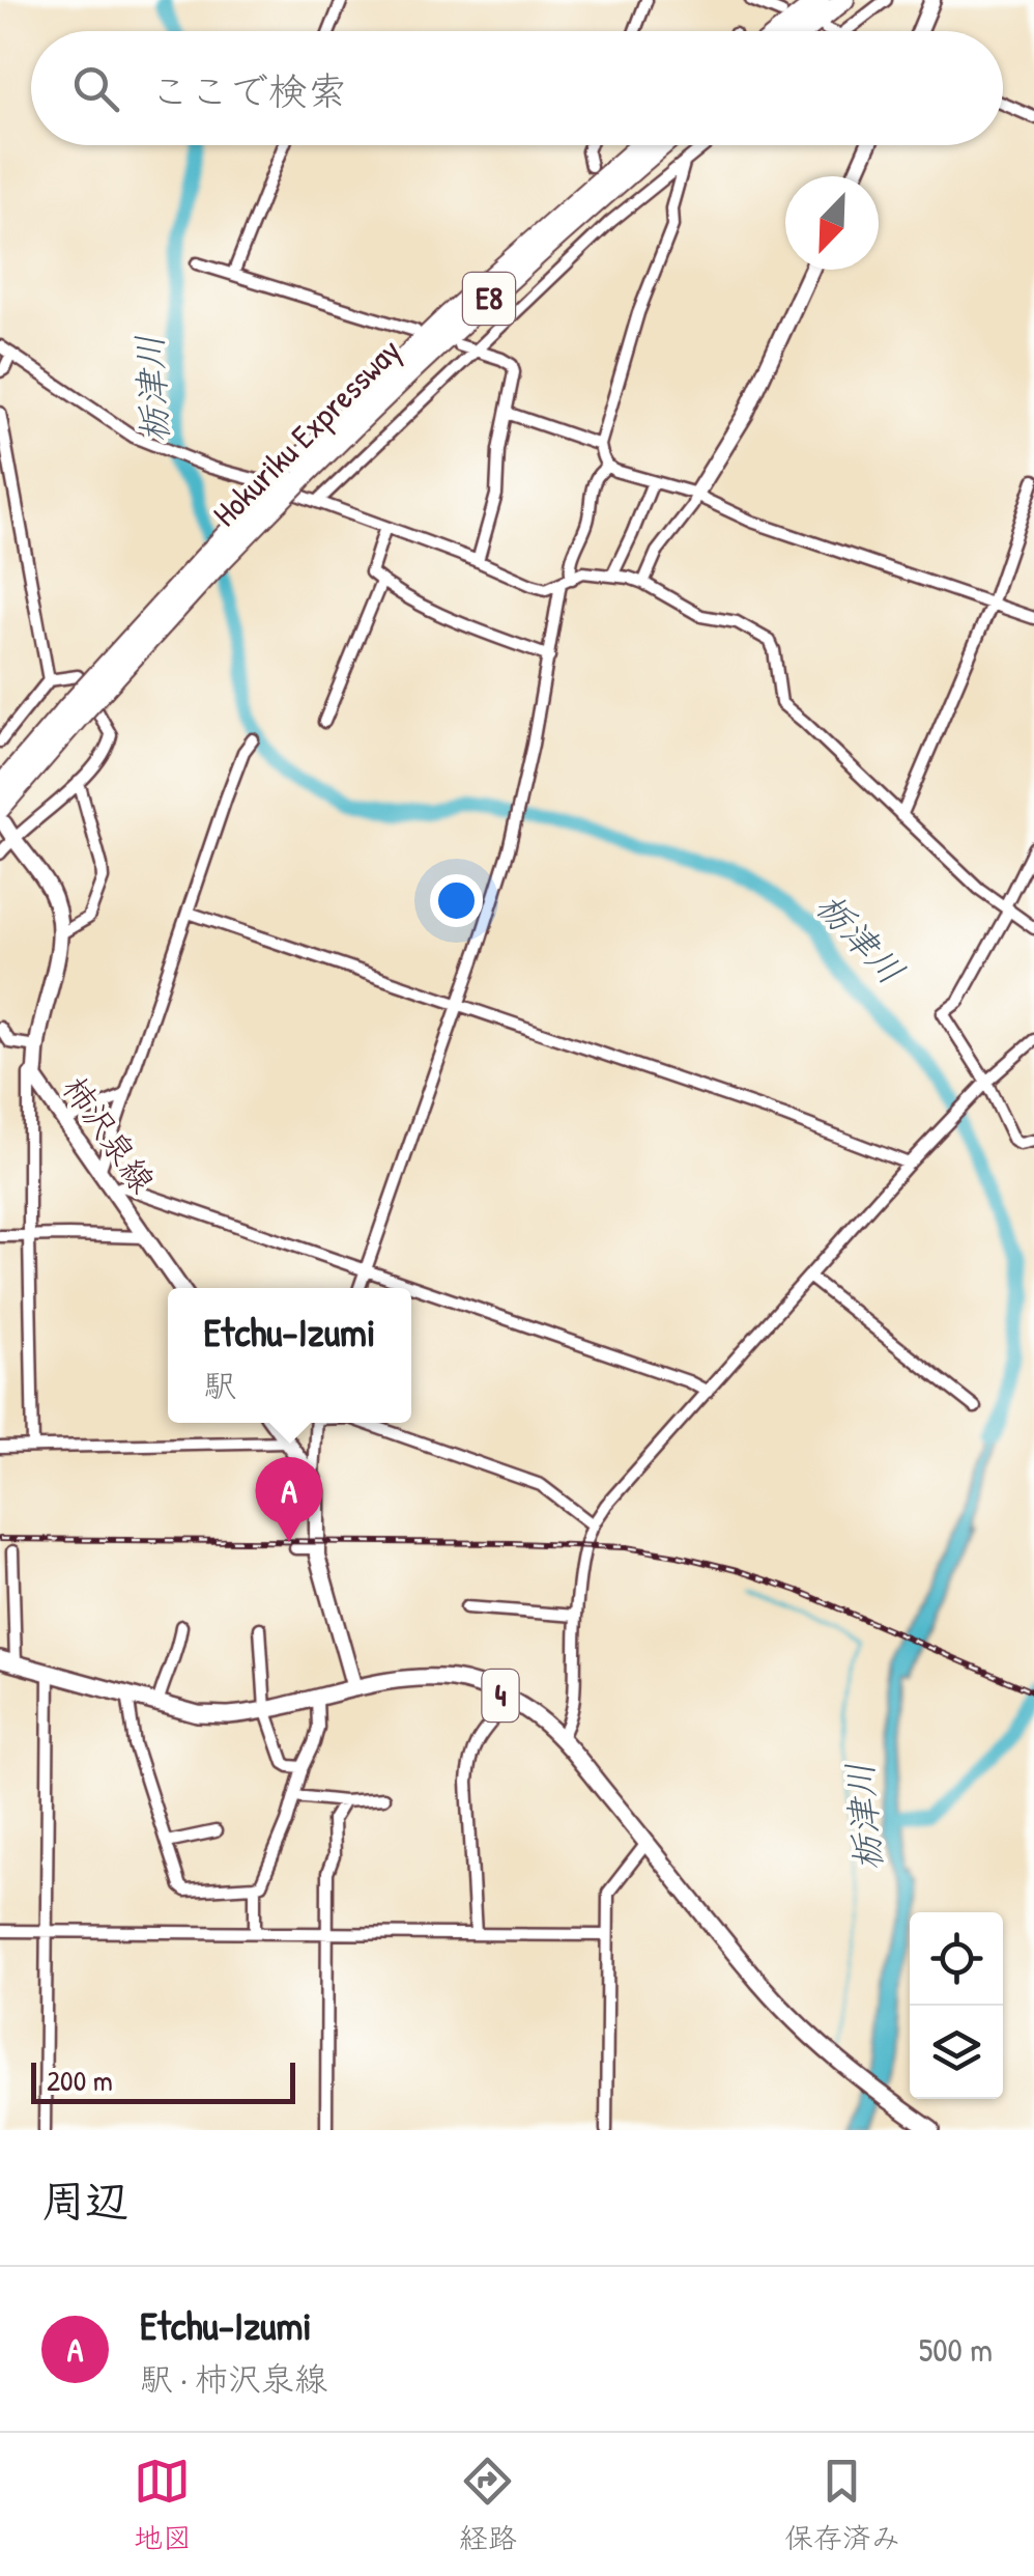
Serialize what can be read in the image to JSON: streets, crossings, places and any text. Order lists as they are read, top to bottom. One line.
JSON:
{"streets":{"highway":["E8","Hokuriku Expressway"],"main road":["柿沢泉線","4"]},"crossings":[["Hokuriku Expressway","柿沢泉線"]],"water":["栃津川"],"scale_bar":"200 m","north":"bottom left","page":{"search":"ここで検索","popup":["Etchu-Izumi","駅"],"pins":"A","scale":"200 m","heading":"周辺","list":[{"mark":"A","name":"Etchu-Izumi","note":"駅 · 柿沢泉線","value":"500 m"}],"nav":["地図","経路","保存済み"]}}
